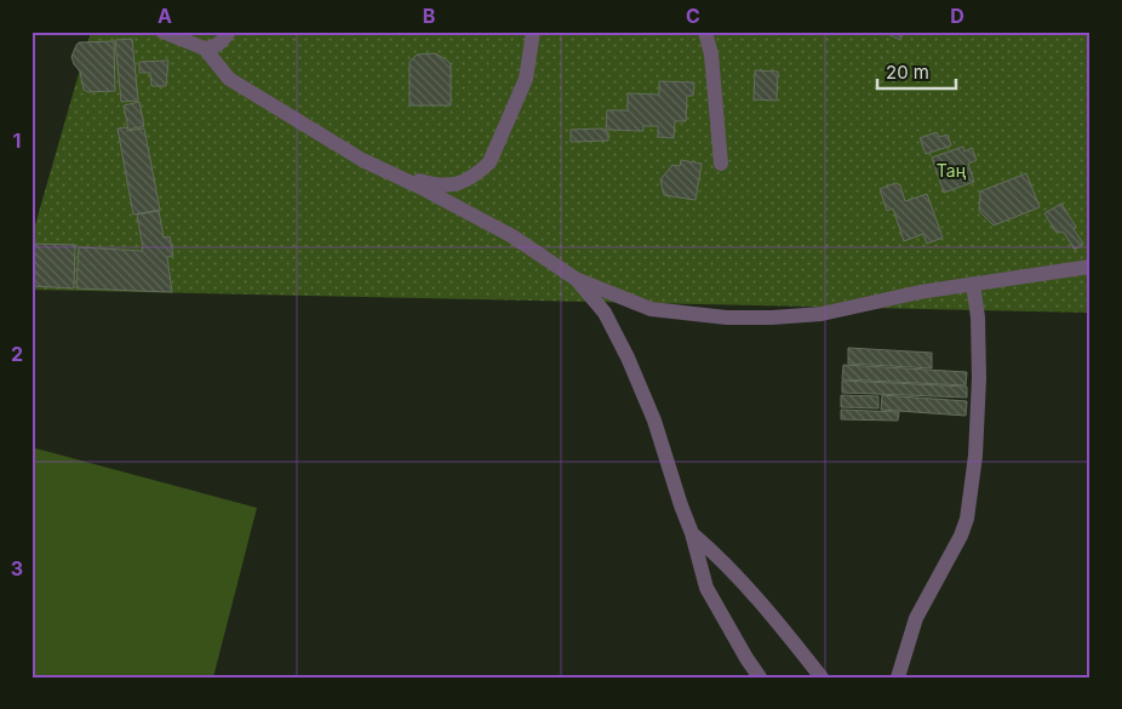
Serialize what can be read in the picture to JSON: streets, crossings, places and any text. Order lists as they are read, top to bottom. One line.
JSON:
{"parks":["Таң"],"scale_bar":"20 m","grid":{"columns":["A","B","C","D"],"rows":["1","2","3"]}}
